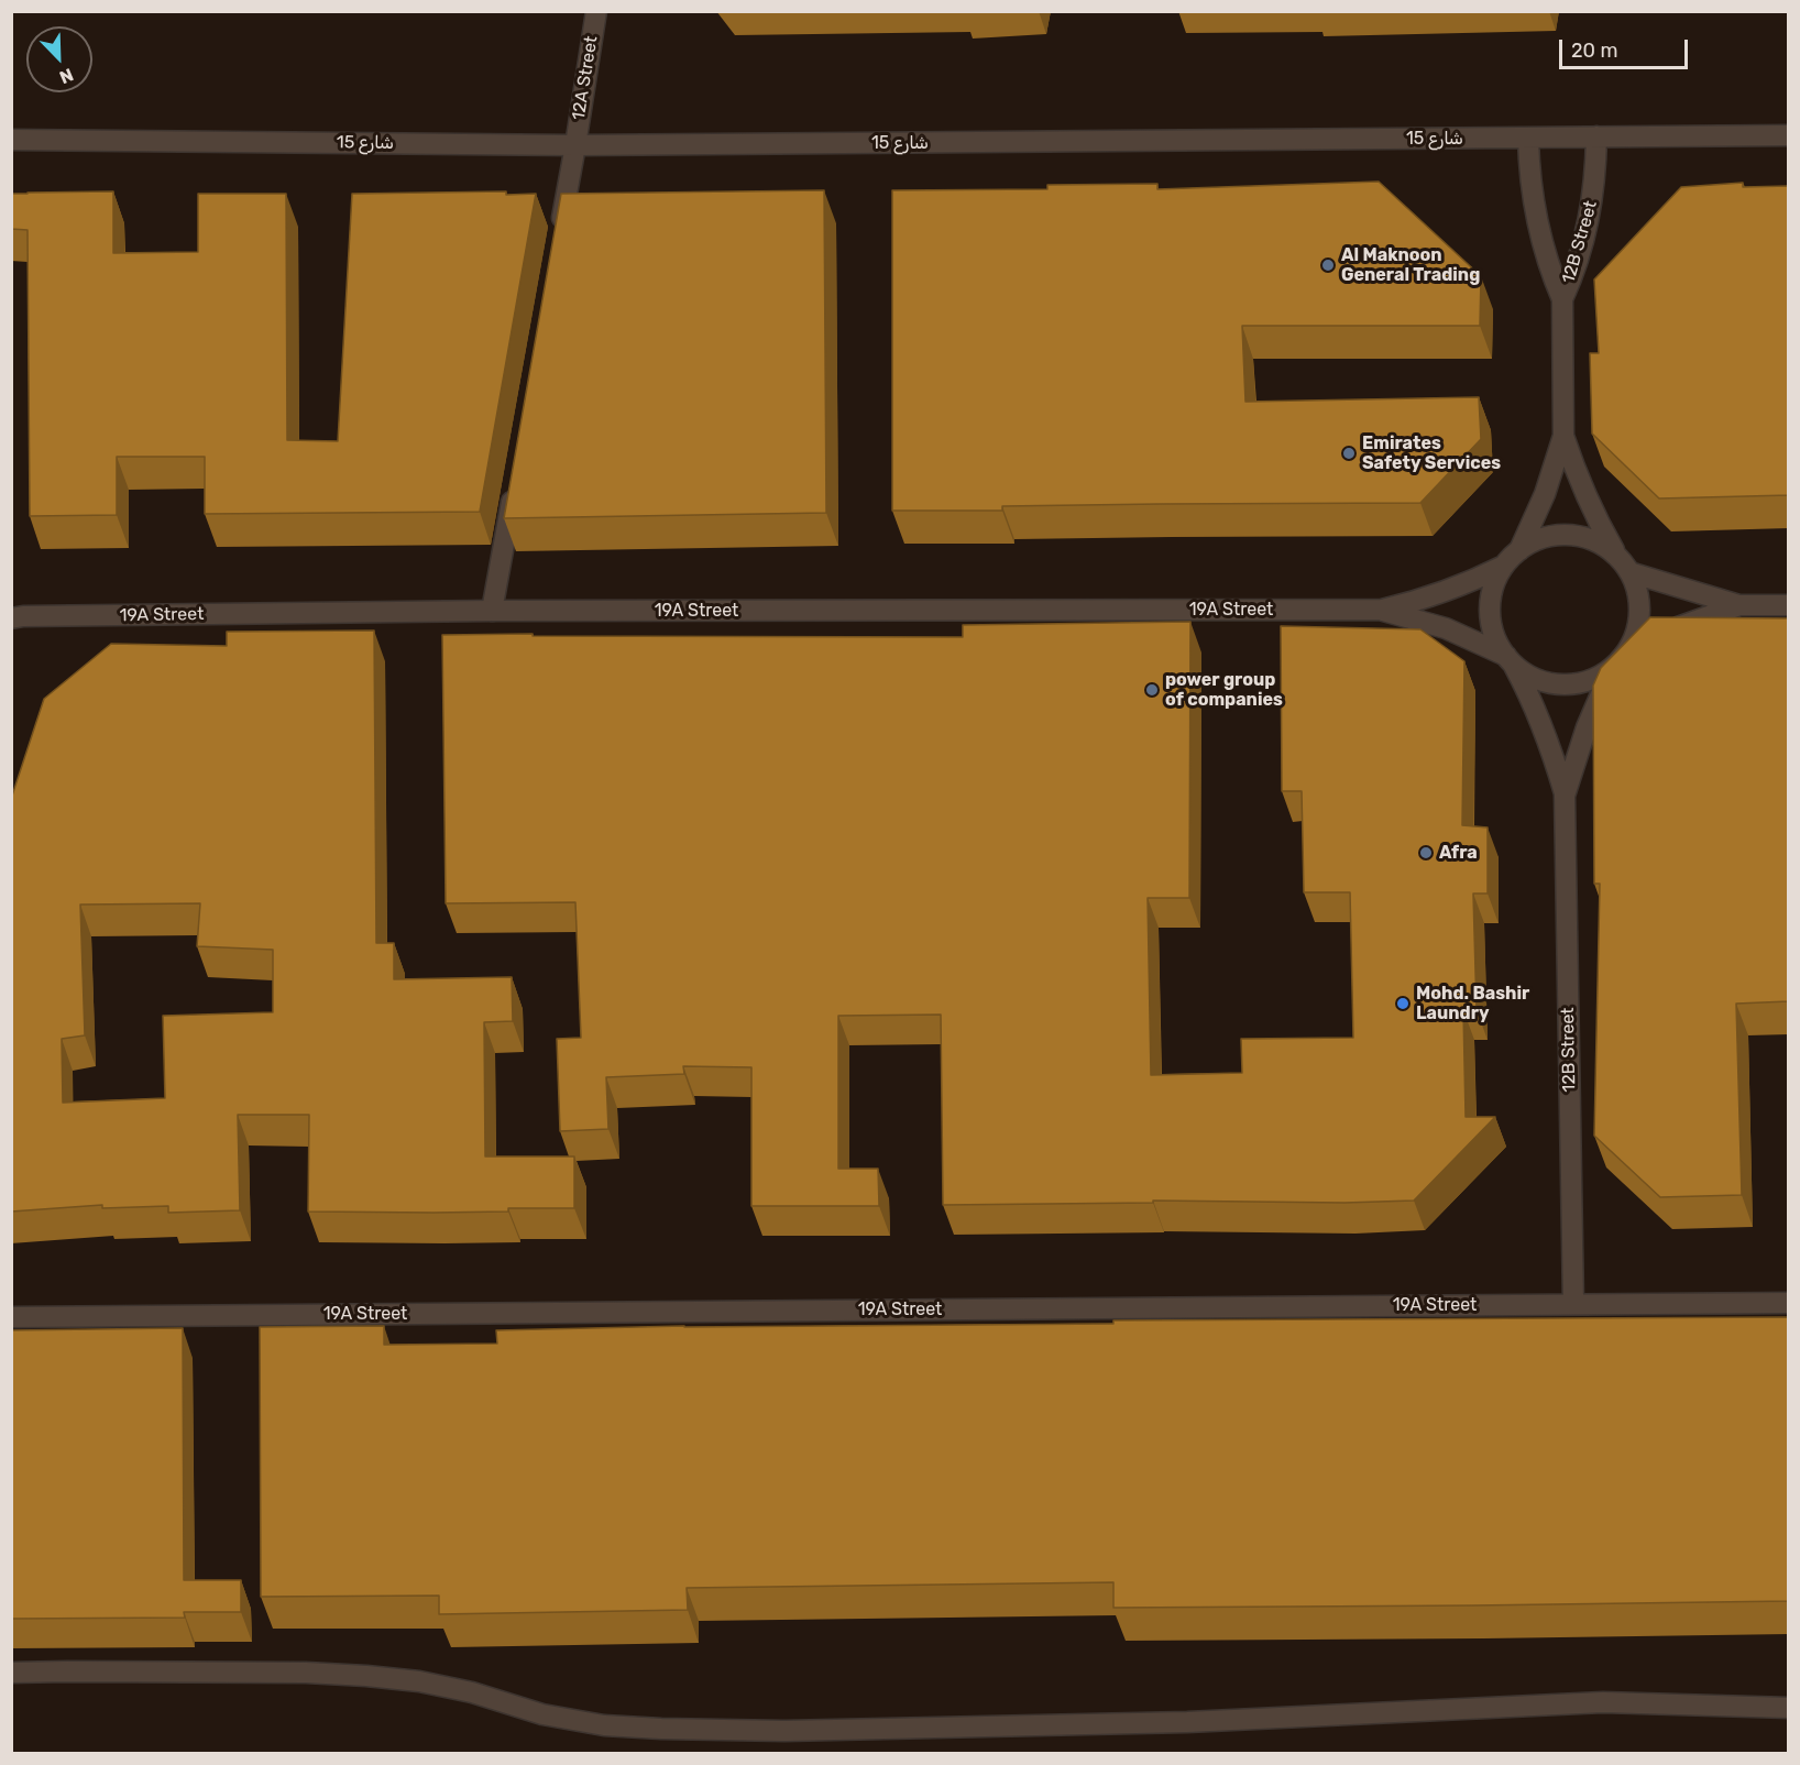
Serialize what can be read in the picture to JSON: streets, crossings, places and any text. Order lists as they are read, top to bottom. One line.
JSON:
{"streets":{"street":["12A Street","شارع 15","12B Street","19A Street"]},"crossings":[["12A Street","شارع 15"],["شارع 15","12B Street"],["12B Street","19A Street"]],"places":["Al Maknoon General Trading","Emirates Safety Services","power group of companies","Afra","Mohd. Bashir Laundry"],"scale_bar":"20 m","north":"bottom right"}
